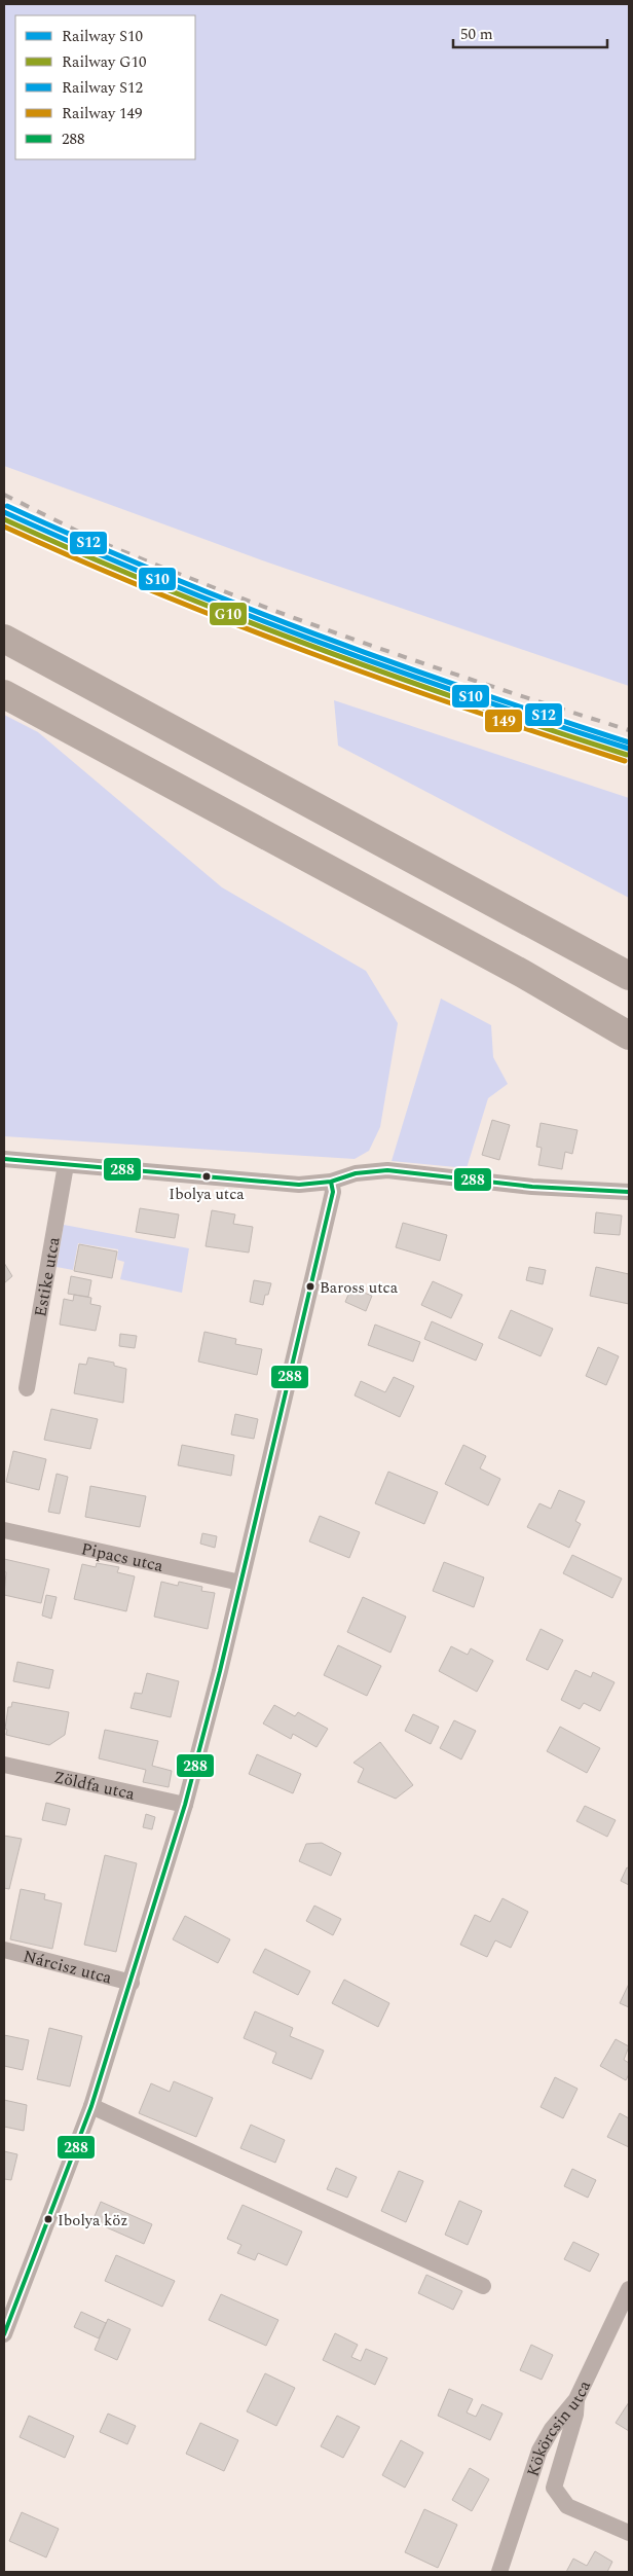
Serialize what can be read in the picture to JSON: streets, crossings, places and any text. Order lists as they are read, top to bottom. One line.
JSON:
{"streets":{"street":["Estike utca","Pipacs utca","Zöldfa utca","Nárcisz utca","Kökörcsin utca"]},"places":["Ibolya utca","Baross utca","Ibolya köz"],"lines":["rail line S12","rail line S10","rail line G10","rail line 149","transit line 288"],"legend":["Railway S10","Railway G10","Railway S12","Railway 149","288"],"scale_bar":"50 m"}
